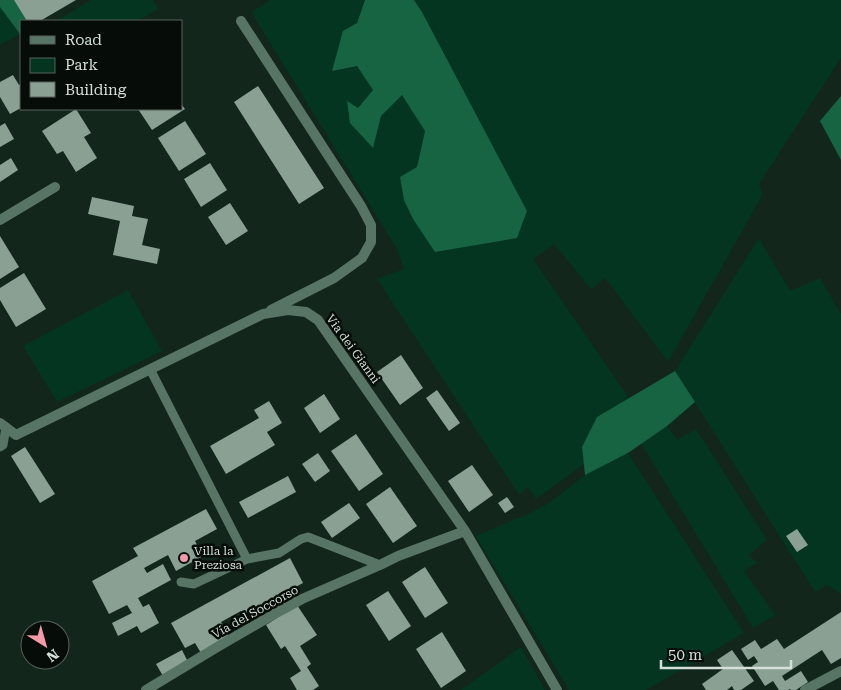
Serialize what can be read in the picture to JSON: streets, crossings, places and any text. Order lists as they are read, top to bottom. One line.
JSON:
{"streets":{"street":["Via dei Gianni","Via del Soccorso"]},"crossings":[["Via dei Gianni","Via del Soccorso"]],"places":["Villa la Preziosa"],"legend":["Road","Park","Building"],"scale_bar":"50 m","north":"bottom right"}
